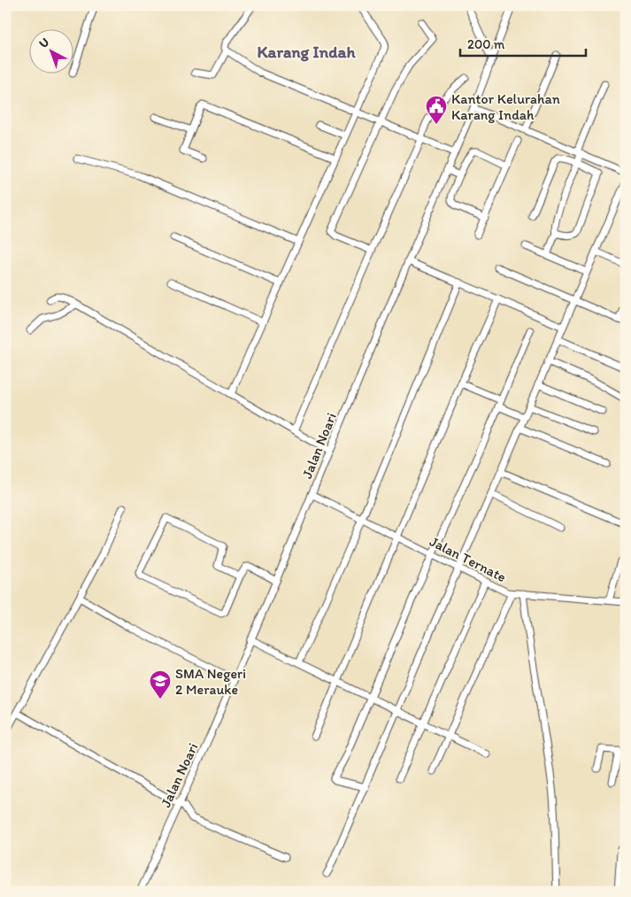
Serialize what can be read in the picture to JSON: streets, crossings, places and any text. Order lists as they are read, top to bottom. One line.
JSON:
{"streets":{"street":["Jalan Noari","Jalan Ternate"]},"crossings":[["Jalan Noari","Jalan Ternate"]],"districts":["Karang Indah"],"places":{"public building":["Kantor Kelurahan Karang Indah"],"school or university":["SMA Negeri 2 Merauke"]},"scale_bar":"200 m","north":"top left"}
